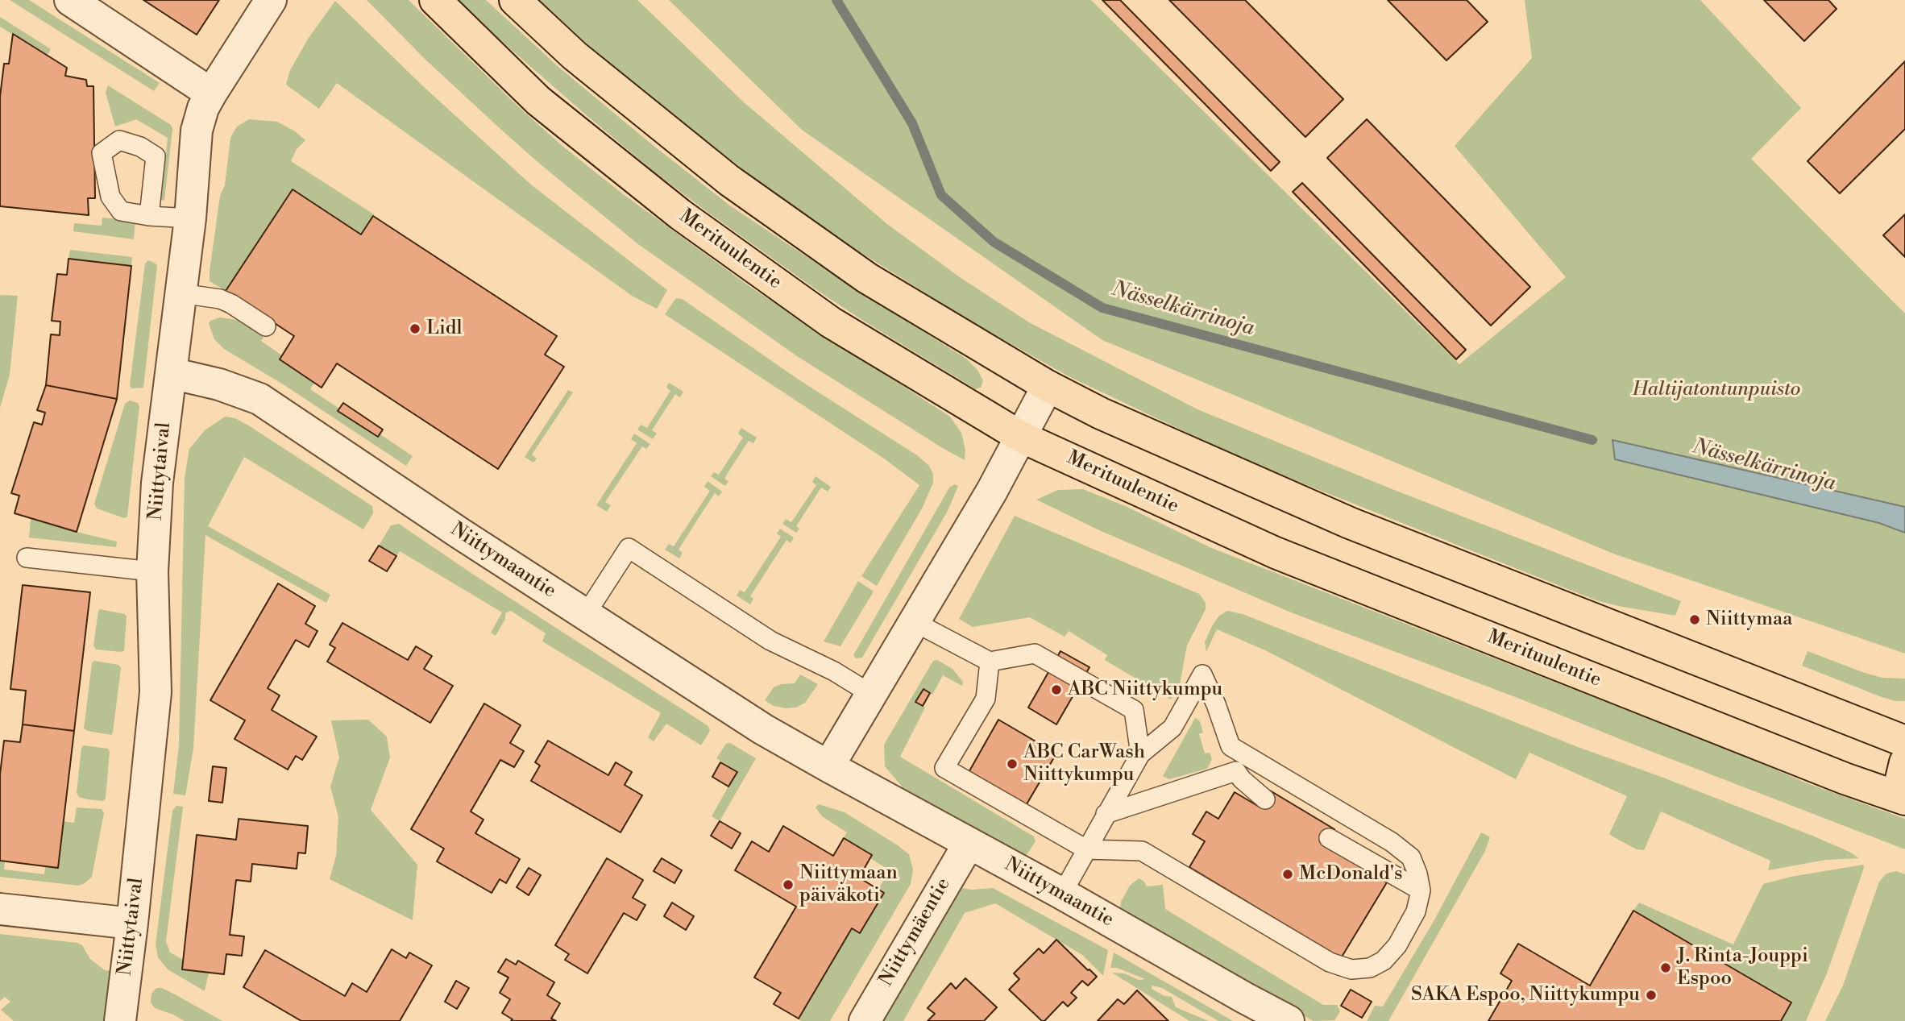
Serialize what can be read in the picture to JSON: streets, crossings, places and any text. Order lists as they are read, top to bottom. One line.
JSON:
{"streets":{"main road":["Merituulentie"],"street":["Niittytaival","Niittymaantie","Niittymäentie"]},"crossings":[["Niittytaival","Niittymaantie"],["Niittymaantie","Niittymäentie"]],"water":["Nässelkärrinoja"],"parks":["Haltijatontunpuisto"],"places":["Lidl","Niittymaa","ABC Niittykumpu","ABC CarWash Niittykumpu","McDonald's","Niittymaan päiväkoti","J. Rinta-Jouppi Espoo","SAKA Espoo, Niittykumpu"]}
